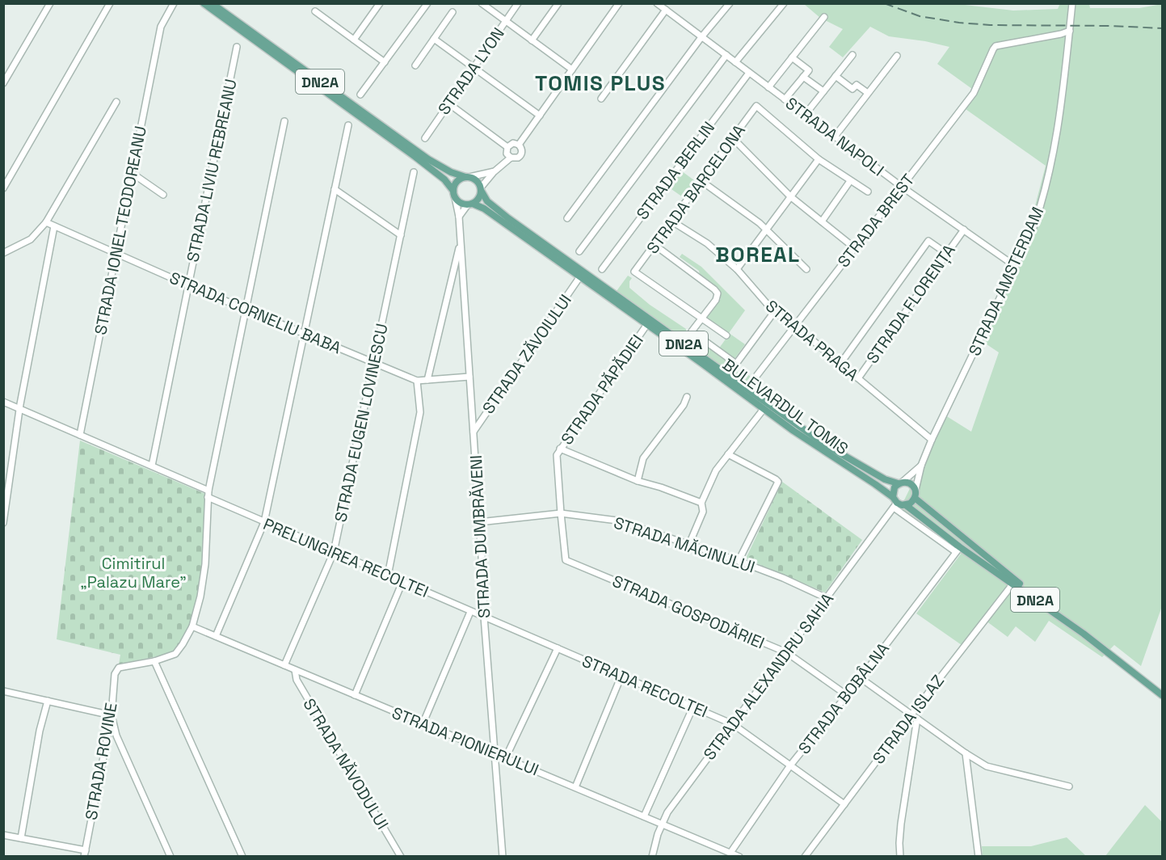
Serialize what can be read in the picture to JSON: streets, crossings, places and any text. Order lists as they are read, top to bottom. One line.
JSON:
{"streets":{"main road":["DN2A","BULEVARDUL TOMIS"],"street":["STRADA LYON","STRADA NAPOLI","STRADA LIVIU REBREANU","STRADA BERLIN","STRADA BARCELONA","STRADA BREST","STRADA IONEL TEODOREANU","STRADA AMSTERDAM","STRADA FLORENȚA","STRADA CORNELIU BABA","STRADA PRAGA","STRADA ZĂVOIULUI","STRADA PĂPĂDIEI","STRADA EUGEN LOVINESCU","STRADA DUMBRĂVENI","STRADA MĂCINULUI","PRELUNGIREA RECOLTEI","STRADA GOSPODĂRIEI","STRADA ALEXANDRU SAHIA","STRADA RECOLTEI","STRADA BOBÂLNA","STRADA ISLAZ","STRADA PIONIERULUI","STRADA ROVINE","STRADA NĂVODULUI"]},"crossings":[["DN2A","STRADA AMSTERDAM"],["DN2A","BULEVARDUL TOMIS"],["DN2A","STRADA DUMBRĂVENI"],["DN2A","STRADA ALEXANDRU SAHIA"],["DN2A","STRADA BOBÂLNA"],["DN2A","STRADA ISLAZ"],["STRADA NAPOLI","STRADA BERLIN"],["STRADA NAPOLI","STRADA BREST"],["STRADA NAPOLI","STRADA AMSTERDAM"],["STRADA NAPOLI","STRADA FLORENȚA"],["STRADA LIVIU REBREANU","STRADA CORNELIU BABA"],["STRADA LIVIU REBREANU","PRELUNGIREA RECOLTEI"],["STRADA BARCELONA","STRADA PRAGA"],["STRADA BREST","STRADA AMSTERDAM"],["STRADA BREST","STRADA PRAGA"],["STRADA BREST","BULEVARDUL TOMIS"],["STRADA IONEL TEODOREANU","STRADA CORNELIU BABA"],["STRADA IONEL TEODOREANU","PRELUNGIREA RECOLTEI"],["STRADA AMSTERDAM","STRADA PRAGA"],["STRADA AMSTERDAM","BULEVARDUL TOMIS"],["STRADA AMSTERDAM","STRADA ALEXANDRU SAHIA"],["STRADA FLORENȚA","STRADA PRAGA"],["STRADA CORNELIU BABA","STRADA EUGEN LOVINESCU"],["STRADA CORNELIU BABA","STRADA DUMBRĂVENI"],["STRADA ZĂVOIULUI","BULEVARDUL TOMIS"],["STRADA ZĂVOIULUI","STRADA DUMBRĂVENI"],["STRADA PĂPĂDIEI","BULEVARDUL TOMIS"],["STRADA PĂPĂDIEI","STRADA MĂCINULUI"],["STRADA PĂPĂDIEI","STRADA GOSPODĂRIEI"],["BULEVARDUL TOMIS","STRADA DUMBRĂVENI"],["BULEVARDUL TOMIS","STRADA ALEXANDRU SAHIA"],["STRADA EUGEN LOVINESCU","PRELUNGIREA RECOLTEI"],["STRADA EUGEN LOVINESCU","STRADA PIONIERULUI"],["STRADA DUMBRĂVENI","STRADA MĂCINULUI"],["STRADA DUMBRĂVENI","PRELUNGIREA RECOLTEI"],["STRADA DUMBRĂVENI","STRADA RECOLTEI"],["STRADA DUMBRĂVENI","STRADA PIONIERULUI"],["STRADA MĂCINULUI","STRADA GOSPODĂRIEI"],["STRADA MĂCINULUI","STRADA ALEXANDRU SAHIA"],["PRELUNGIREA RECOLTEI","STRADA RECOLTEI"],["STRADA GOSPODĂRIEI","STRADA ALEXANDRU SAHIA"],["STRADA GOSPODĂRIEI","STRADA BOBÂLNA"],["STRADA ALEXANDRU SAHIA","STRADA RECOLTEI"],["STRADA ALEXANDRU SAHIA","STRADA PIONIERULUI"],["STRADA RECOLTEI","STRADA BOBÂLNA"],["STRADA RECOLTEI","STRADA ISLAZ"],["STRADA BOBÂLNA","STRADA PIONIERULUI"],["STRADA PIONIERULUI","STRADA NĂVODULUI"]],"districts":["TOMIS PLUS","BOREAL"],"parks":["Cimitirul „Palazu Mare”"]}
